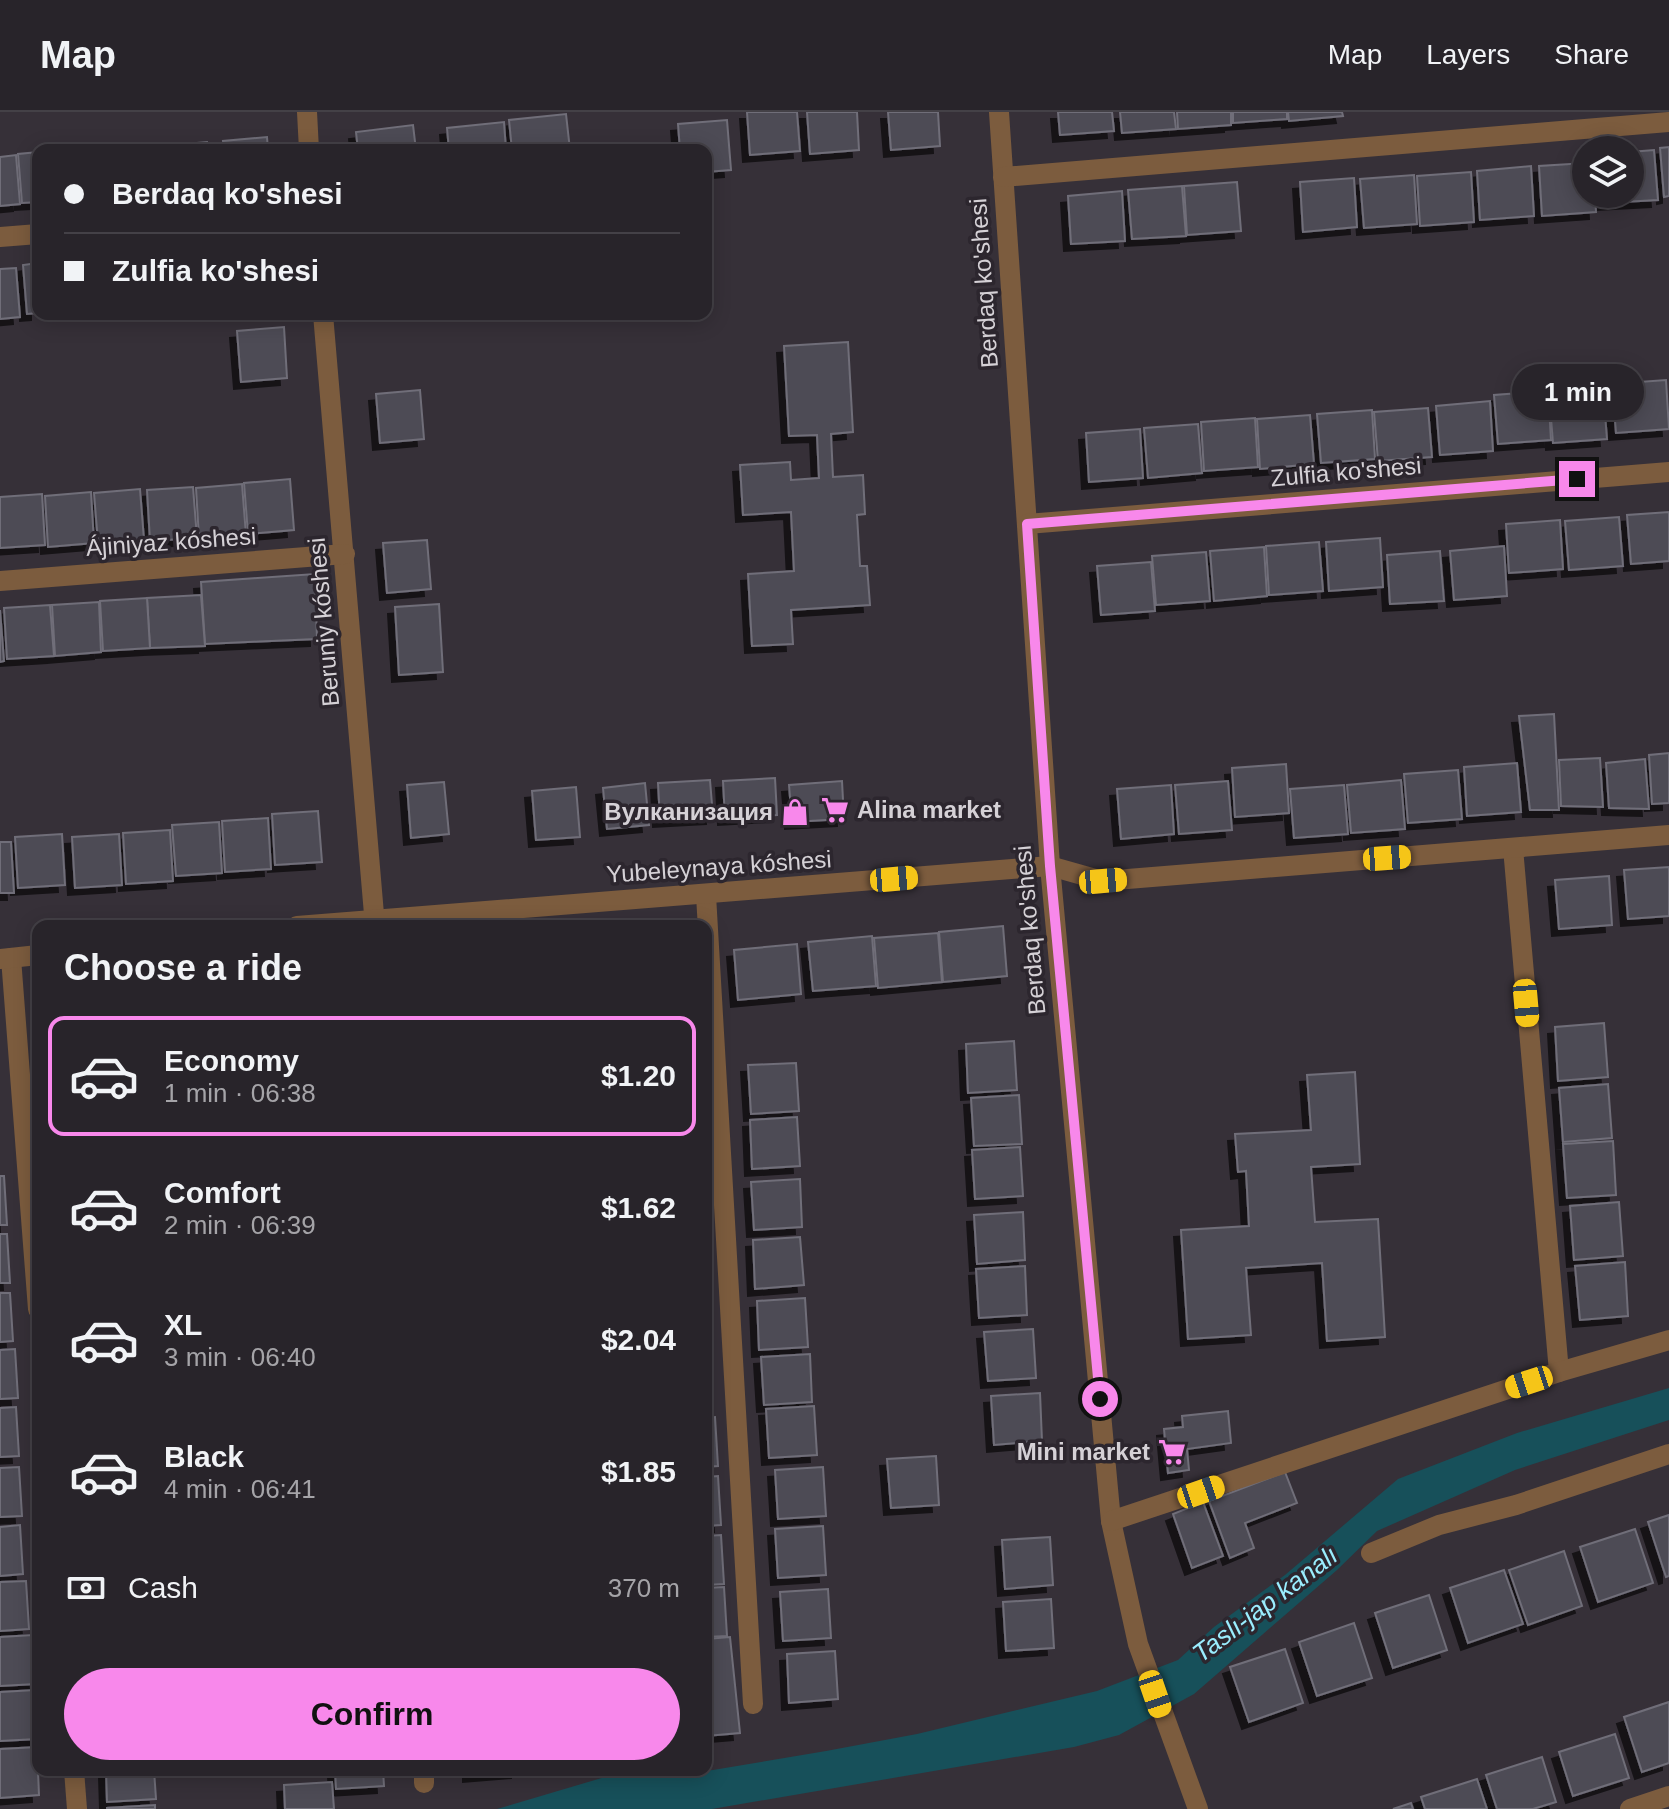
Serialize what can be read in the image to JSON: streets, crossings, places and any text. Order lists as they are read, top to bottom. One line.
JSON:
{"streets":{"street":["Berdaq ko'shesi","Zulfia ko'shesi","Ájiniyaz kóshesi","Beruniy kóshesi","Yubeleynaya kóshesi"]},"crossings":[["Berdaq ko'shesi","Zulfia ko'shesi"],["Berdaq ko'shesi","Yubeleynaya kóshesi"],["Ájiniyaz kóshesi","Beruniy kóshesi"]],"water":["Taslı-jap kanalı"],"places":{"supermarket":["Alina market","Mini market"],"shop":["Вулканизация"]},"page":{"header":"Map","nav":["Map","Layers","Share"],"banner":["Berdaq ko'shesi","Zulfia ko'shesi"],"bubble":"1 min","heading":"Choose a ride","list":[{"name":"Economy","note":"1 min · 06:38","value":"$1.20"},{"name":"Comfort","note":"2 min · 06:39","value":"$1.62"},{"name":"XL","note":"3 min · 06:40","value":"$2.04"},{"name":"Black","note":"4 min · 06:41","value":"$1.85"}],"pay":["Cash","370 m"],"buttons":"Confirm"}}
